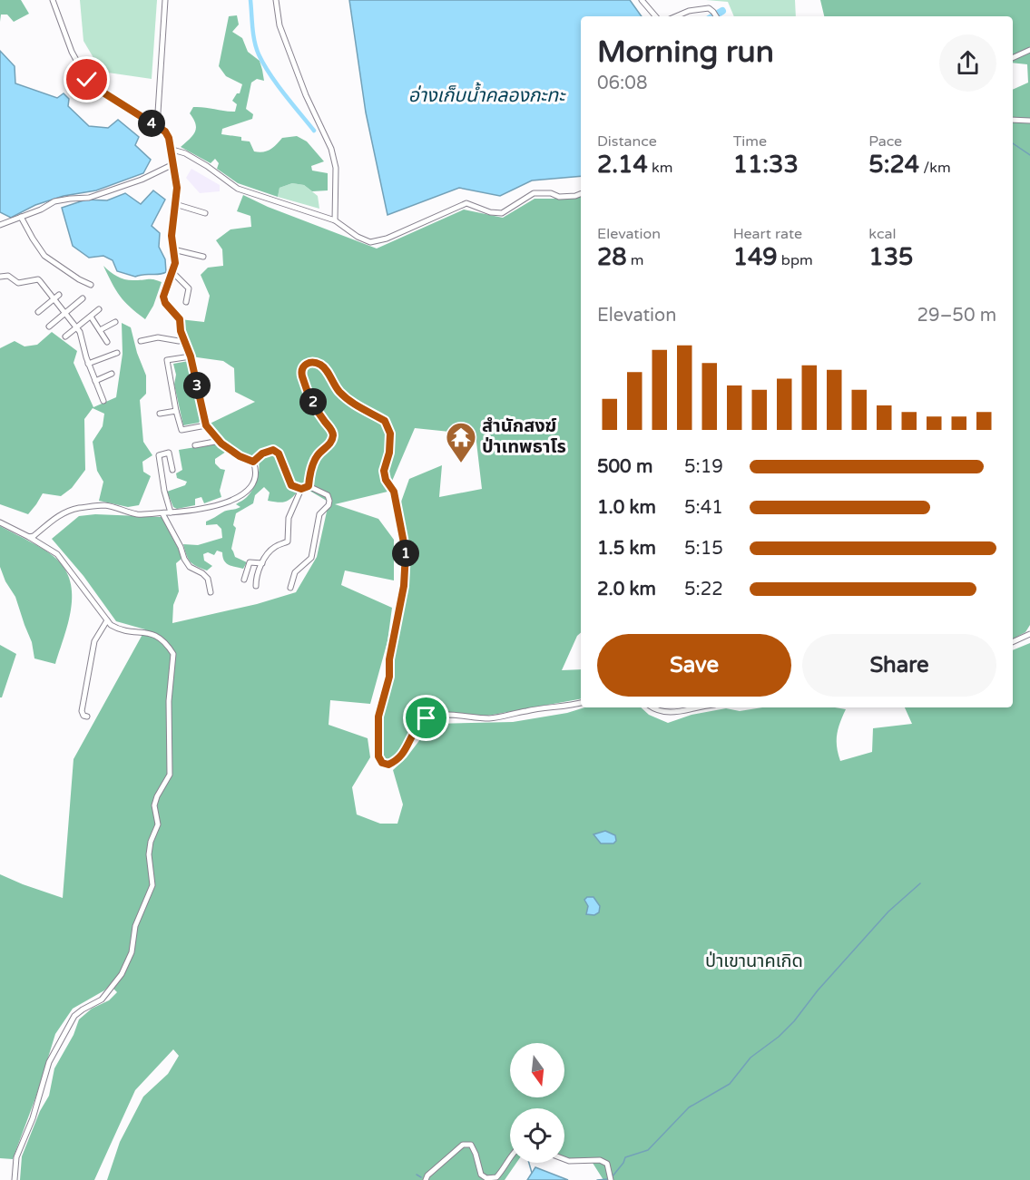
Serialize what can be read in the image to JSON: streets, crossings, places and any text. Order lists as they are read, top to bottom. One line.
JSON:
{"water":["อ่างเก็บน้ำคลองกะทะ"],"parks":["ป่าเขานาคเกิด"],"places":{"temple":["สำนักสงฆ์ ป่าเทพธาโร"]},"north":"bottom","page":{"heading":["Morning run","06:08"],"stats":[["Distance","2.14 km"],["Time","11:33"],["Pace","5:24 /km"],["Elevation","28 m"],["Heart rate","149 bpm"],["kcal","135"]],"pins":["4","3","2","1"],"chart":["Elevation","29–50 m"],"list":[{"name":"500 m","note":"5:19"},{"name":"1.0 km","note":"5:41"},{"name":"1.5 km","note":"5:15"},{"name":"2.0 km","note":"5:22"}],"buttons":["Save","Share"]}}
